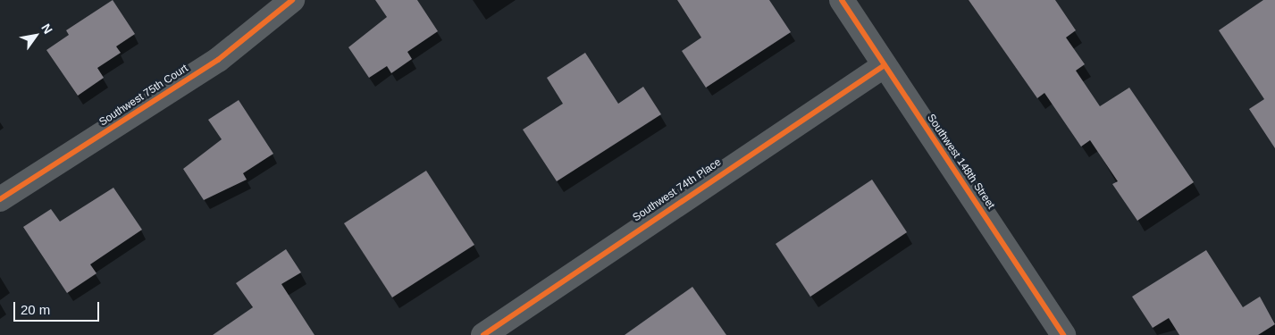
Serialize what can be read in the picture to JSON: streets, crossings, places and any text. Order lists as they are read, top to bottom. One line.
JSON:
{"streets":{"street":["Southwest 75th Court","Southwest 148th Street","Southwest 74th Place"]},"crossings":[["Southwest 148th Street","Southwest 74th Place"]],"scale_bar":"20 m","north":"top right"}
